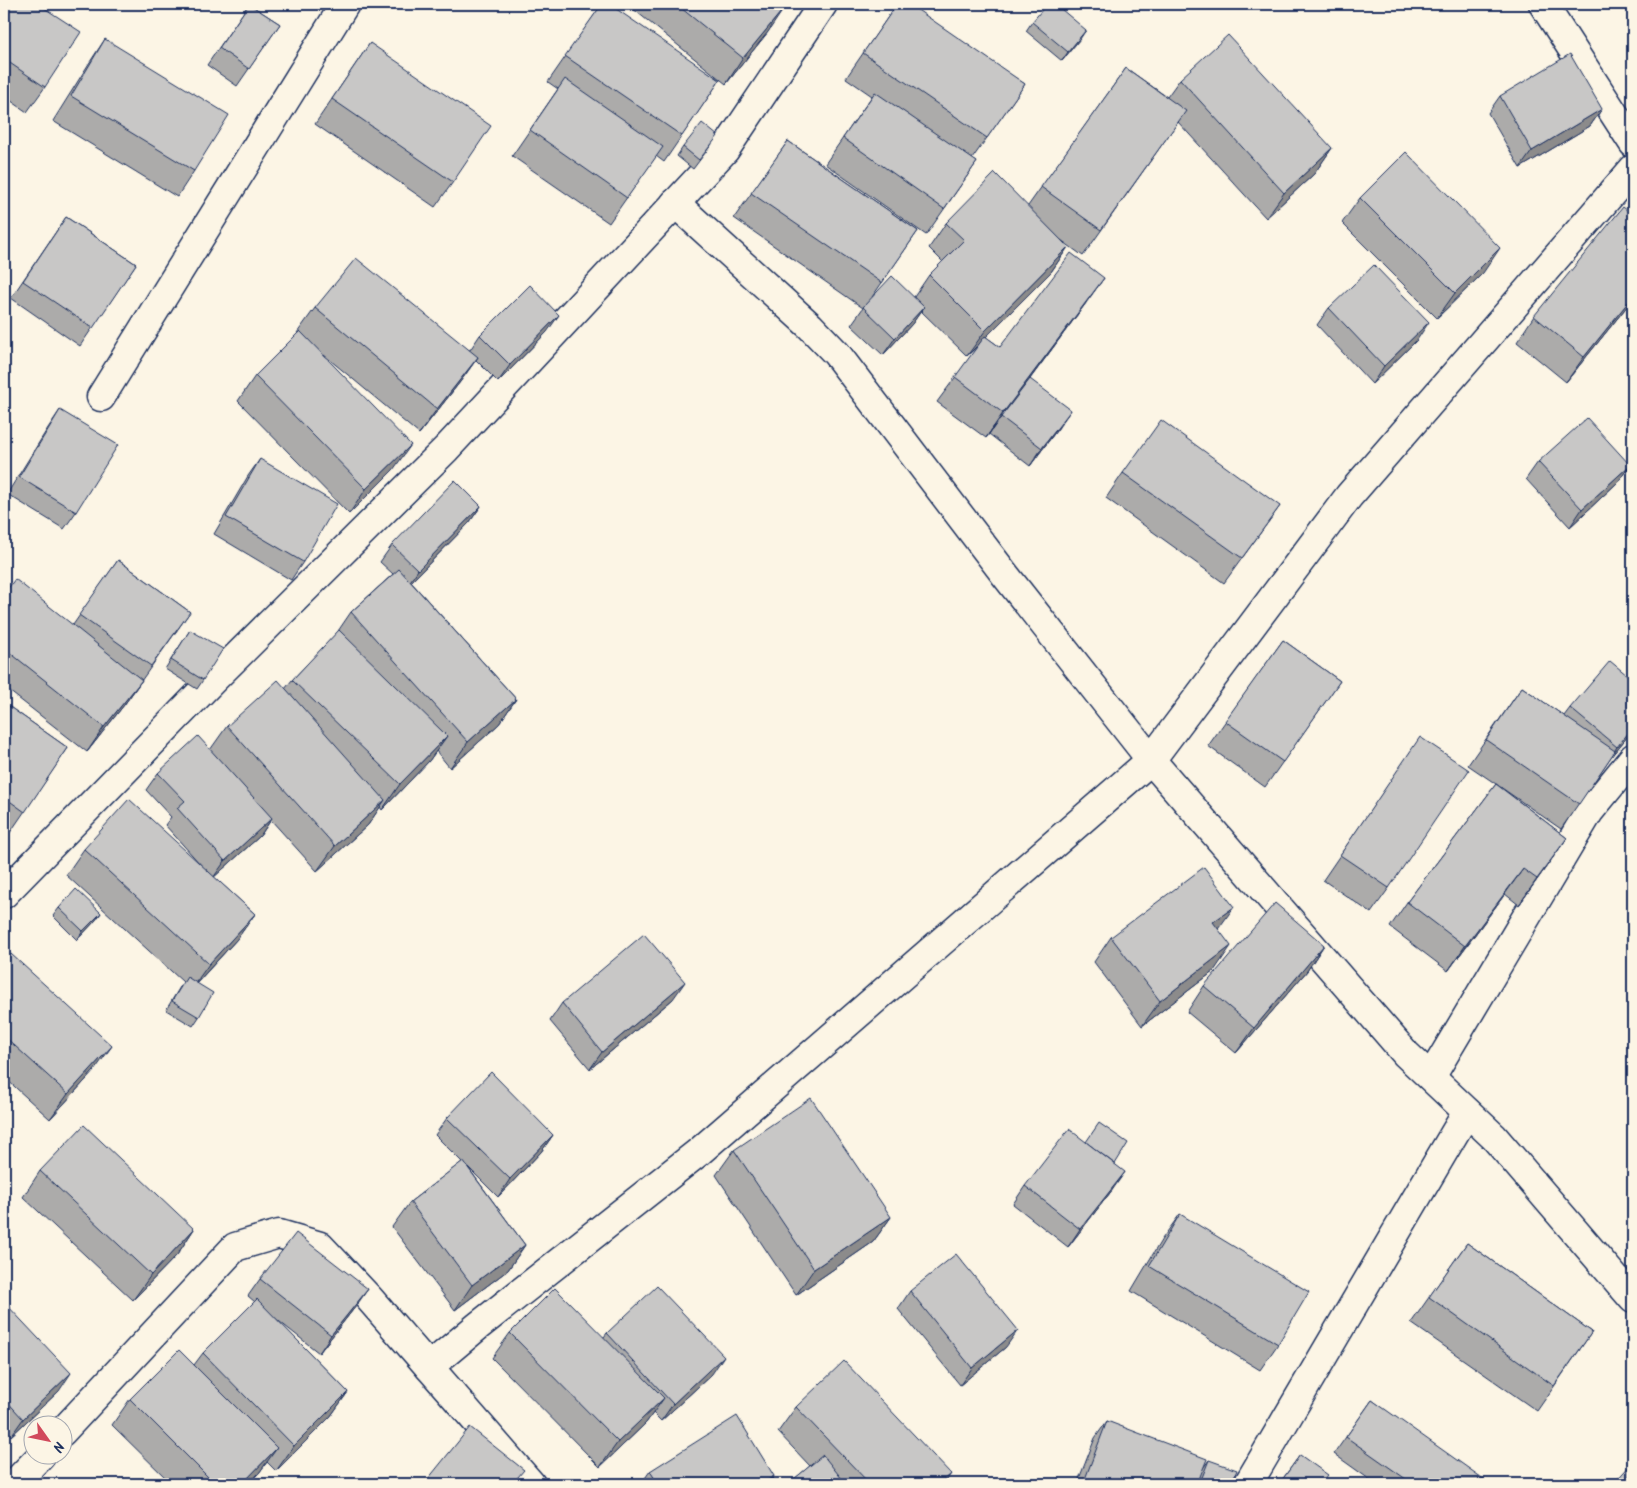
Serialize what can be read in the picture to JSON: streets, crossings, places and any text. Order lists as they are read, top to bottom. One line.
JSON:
{"north":"bottom right"}
